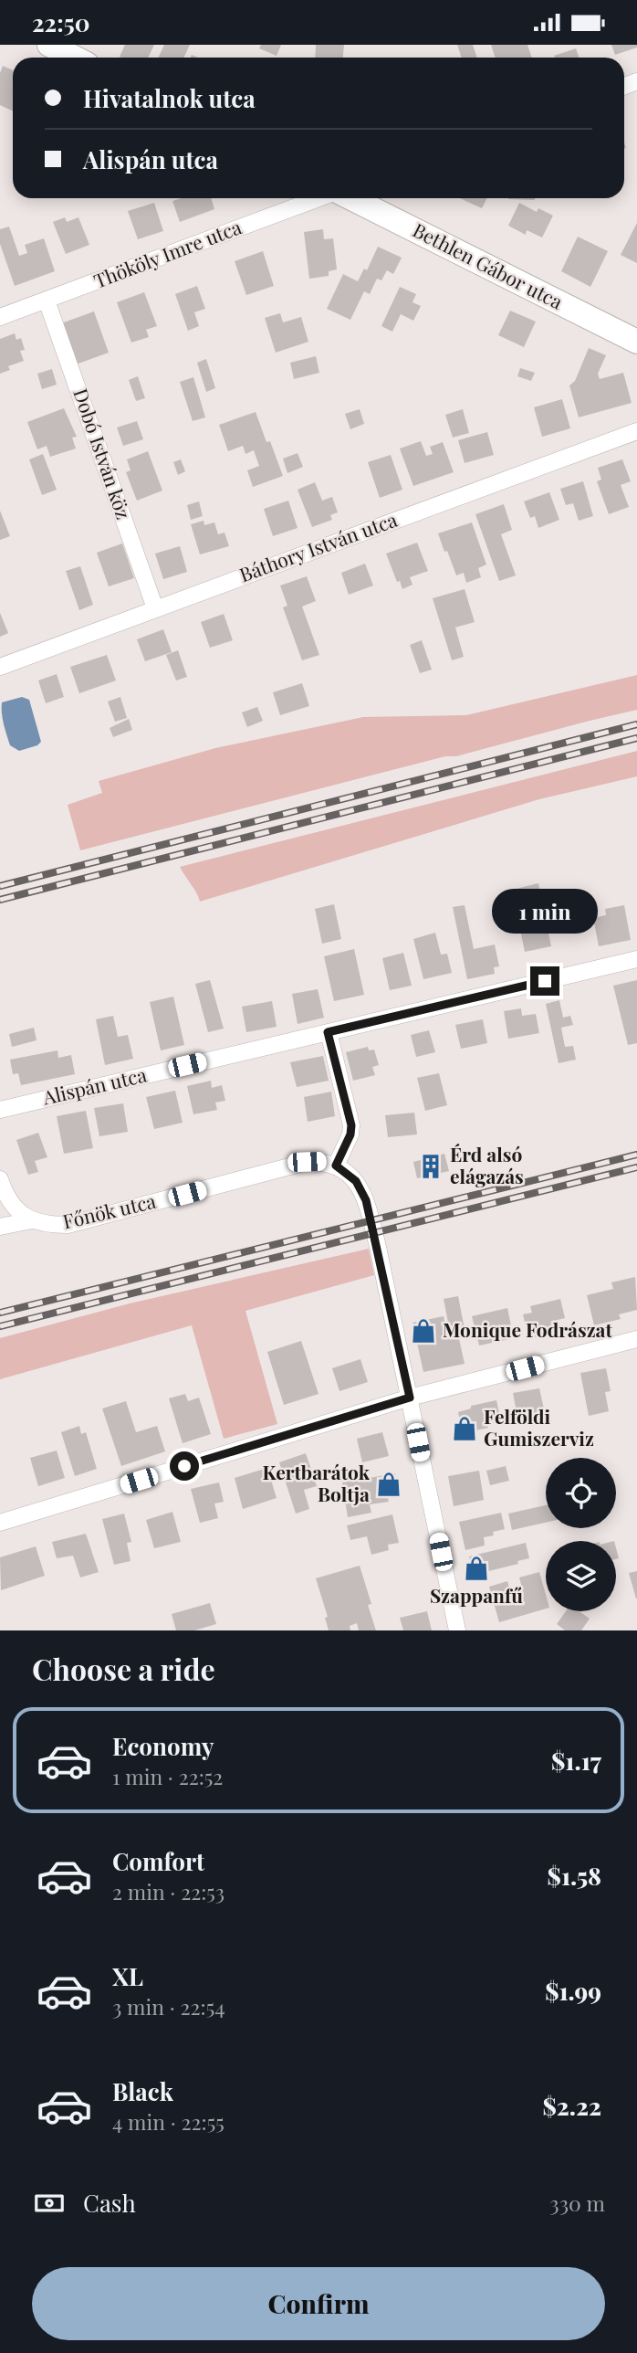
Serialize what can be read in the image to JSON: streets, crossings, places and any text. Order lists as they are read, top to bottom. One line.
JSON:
{"streets":{"street":["Thököly Imre utca","Bethlen Gábor utca","Dobó István köz","Báthory István utca","Alispán utca","Főnök utca"]},"crossings":[["Thököly Imre utca","Dobó István köz"],["Dobó István köz","Báthory István utca"]],"places":{"building":["Érd alsó elágazás"],"shop":["Monique Fodrászat","Felföldi Gumiszerviz","Kertbarátok Boltja","Szappanfű"]},"page":{"status":"22:50","banner":["Hivatalnok utca","Alispán utca"],"bubble":"1 min","heading":"Choose a ride","list":[{"name":"Economy","note":"1 min · 22:52","value":"$1.17"},{"name":"Comfort","note":"2 min · 22:53","value":"$1.58"},{"name":"XL","note":"3 min · 22:54","value":"$1.99"},{"name":"Black","note":"4 min · 22:55","value":"$2.22"}],"pay":["Cash","330 m"],"buttons":"Confirm"}}
